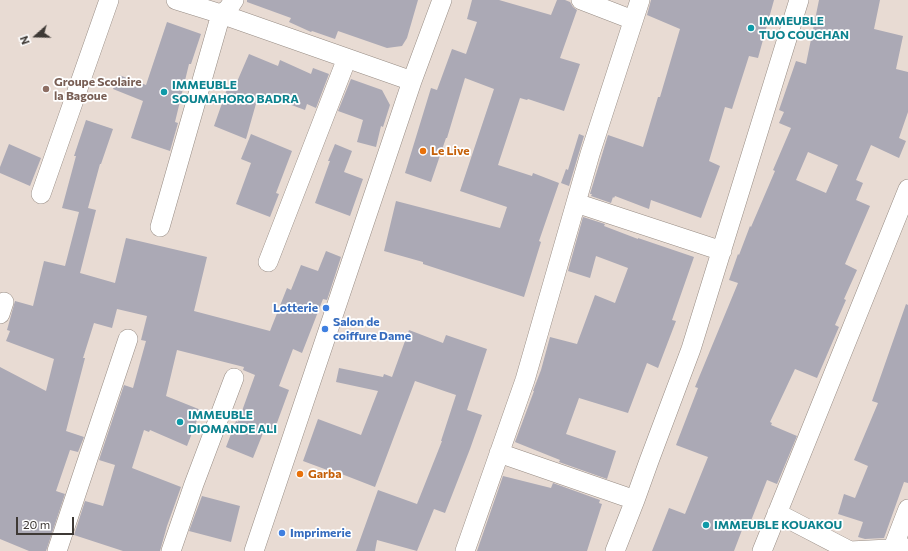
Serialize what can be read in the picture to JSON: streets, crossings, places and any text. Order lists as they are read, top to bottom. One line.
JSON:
{"places":["IMMEUBLE TUO COUCHAN","Groupe Scolaire la Bagoue","IMMEUBLE SOUMAHORO BADRA","Le Live","Lotterie","Salon de coiffure Dame","IMMEUBLE DIOMANDE ALI","Garba","IMMEUBLE KOUAKOU","Imprimerie"],"scale_bar":"20 m","north":"left"}
